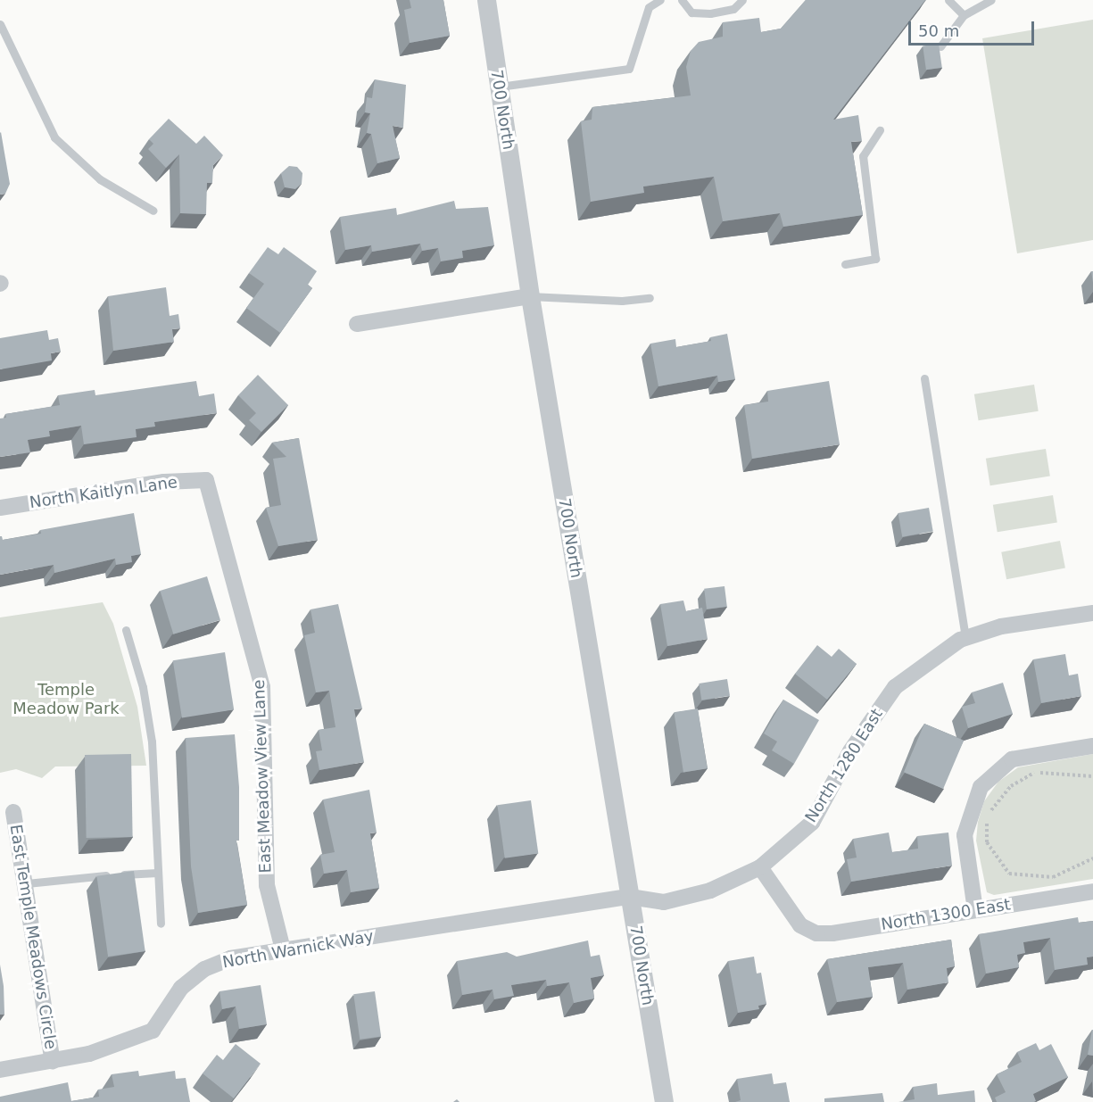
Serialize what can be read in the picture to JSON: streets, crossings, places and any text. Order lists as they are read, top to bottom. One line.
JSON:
{"streets":{"street":["700 North","North Kaitlyn Lane","North 1280 East","East Meadow View Lane","North 1300 East","East Temple Meadows Circle","North Warnick Way"]},"crossings":[["700 North","North 1280 East"],["700 North","North Warnick Way"],["North Kaitlyn Lane","East Meadow View Lane"],["North 1280 East","North 1300 East"],["North 1280 East","North Warnick Way"],["East Meadow View Lane","North Warnick Way"],["East Temple Meadows Circle","North Warnick Way"]],"parks":["Temple Meadow Park"],"scale_bar":"50 m"}
